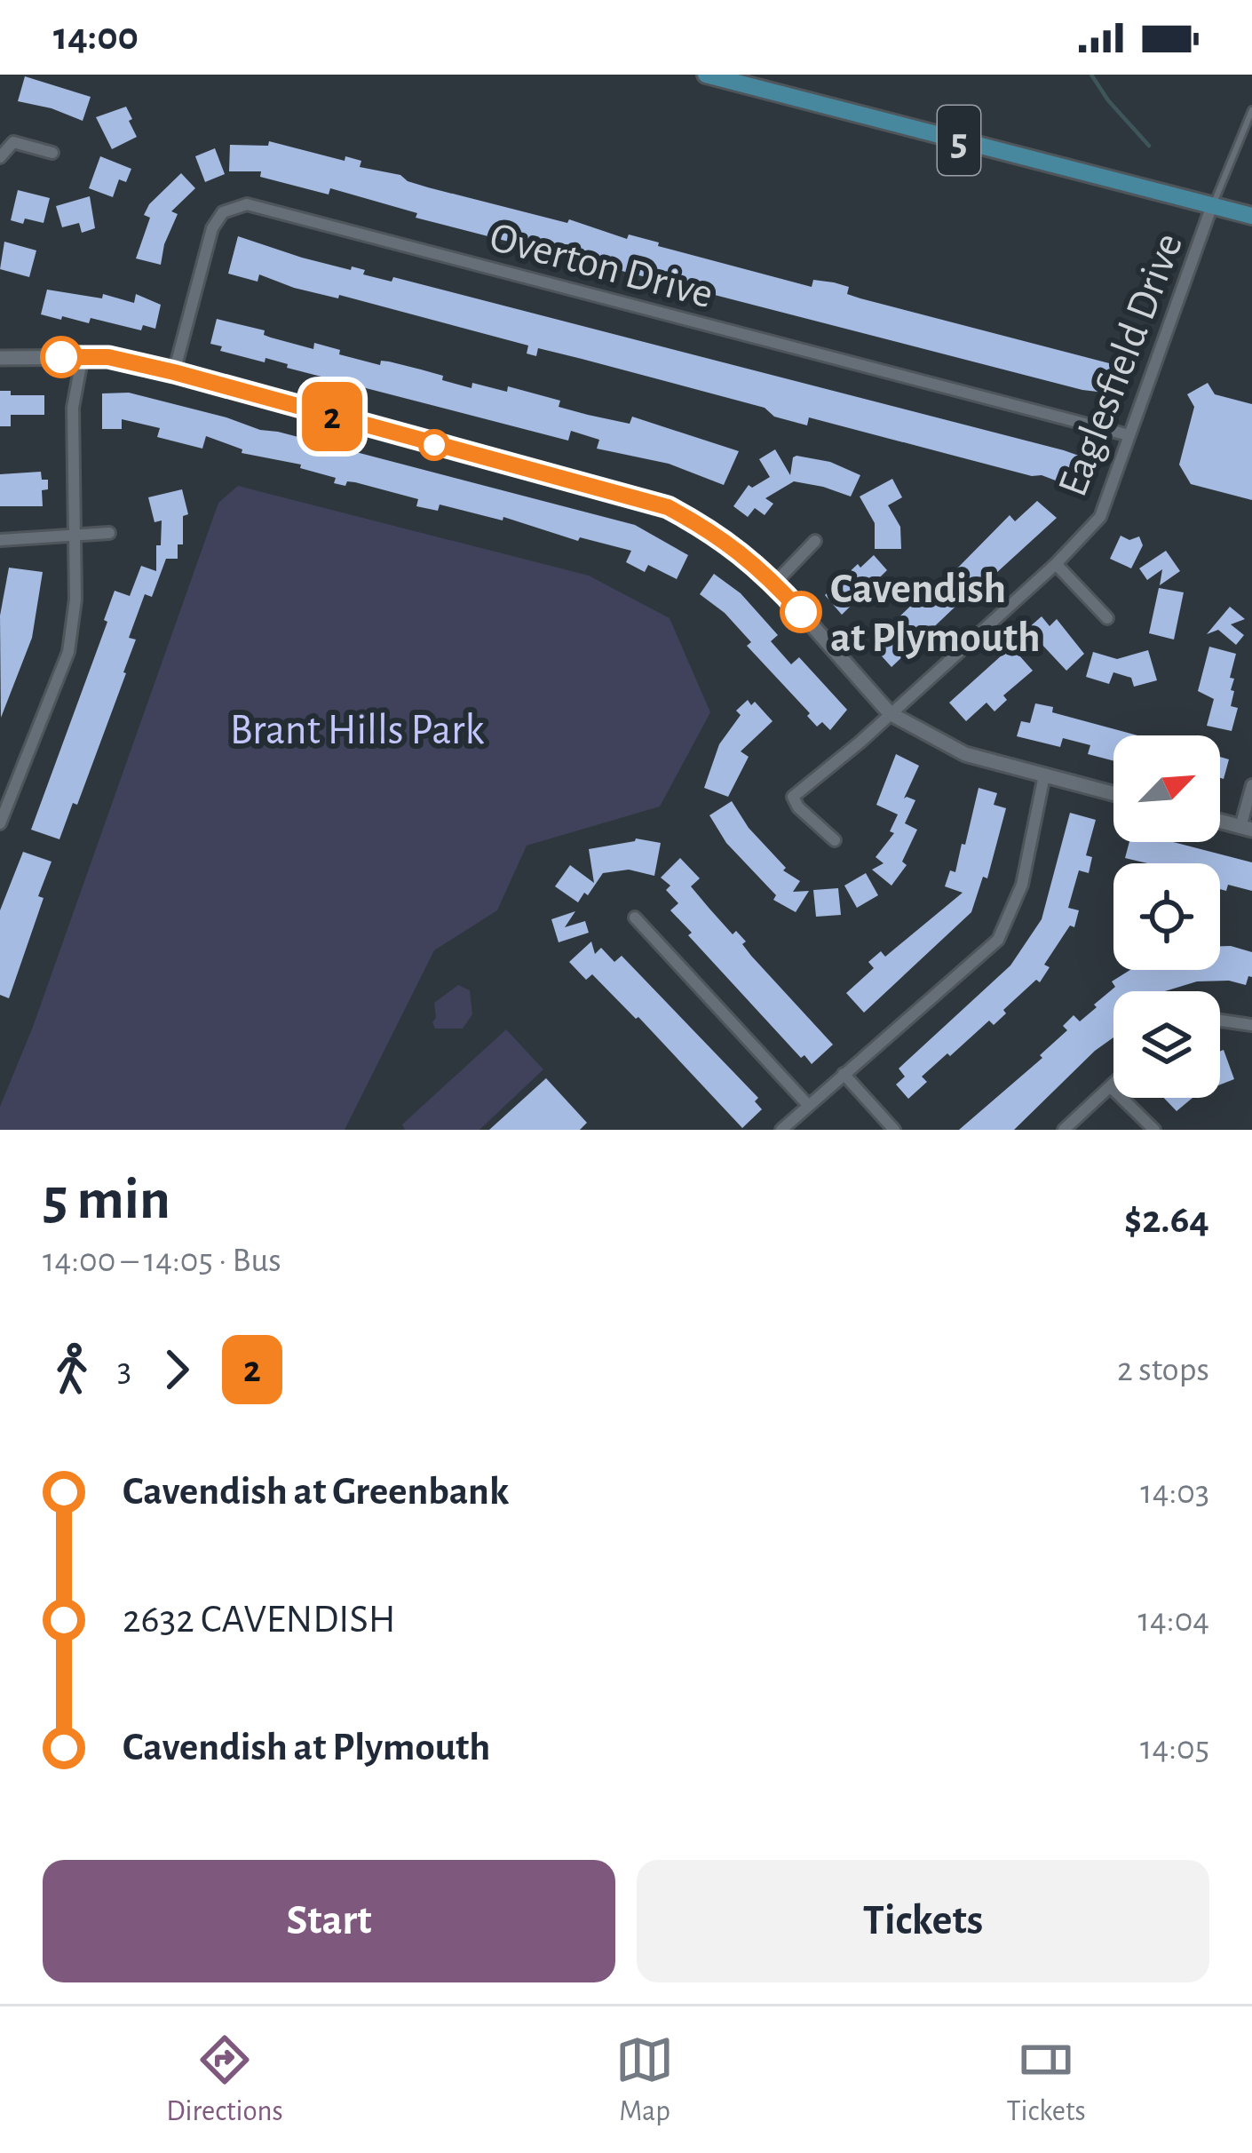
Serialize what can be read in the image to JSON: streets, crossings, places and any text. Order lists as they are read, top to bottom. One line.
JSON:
{"streets":{"main road":["5"],"street":["Overton Drive","Eaglesfield Drive"]},"crossings":[["5","Eaglesfield Drive"],["Overton Drive","Eaglesfield Drive"]],"parks":["Brant Hills Park"],"places":["Cavendish at Plymouth"],"lines":["bus line 2"],"north":"top right","page":{"status":"14:00","on_map":"2","heading":["5 min","14:00 – 14:05 · Bus","$2.64"],"legs":["3","2","2 stops"],"list":[{"name":"Cavendish at Greenbank","value":"14:03"},{"name":"2632 CAVENDISH","value":"14:04"},{"name":"Cavendish at Plymouth","value":"14:05"}],"buttons":["Start","Tickets"],"tabs":["Directions","Map","Tickets"]}}
